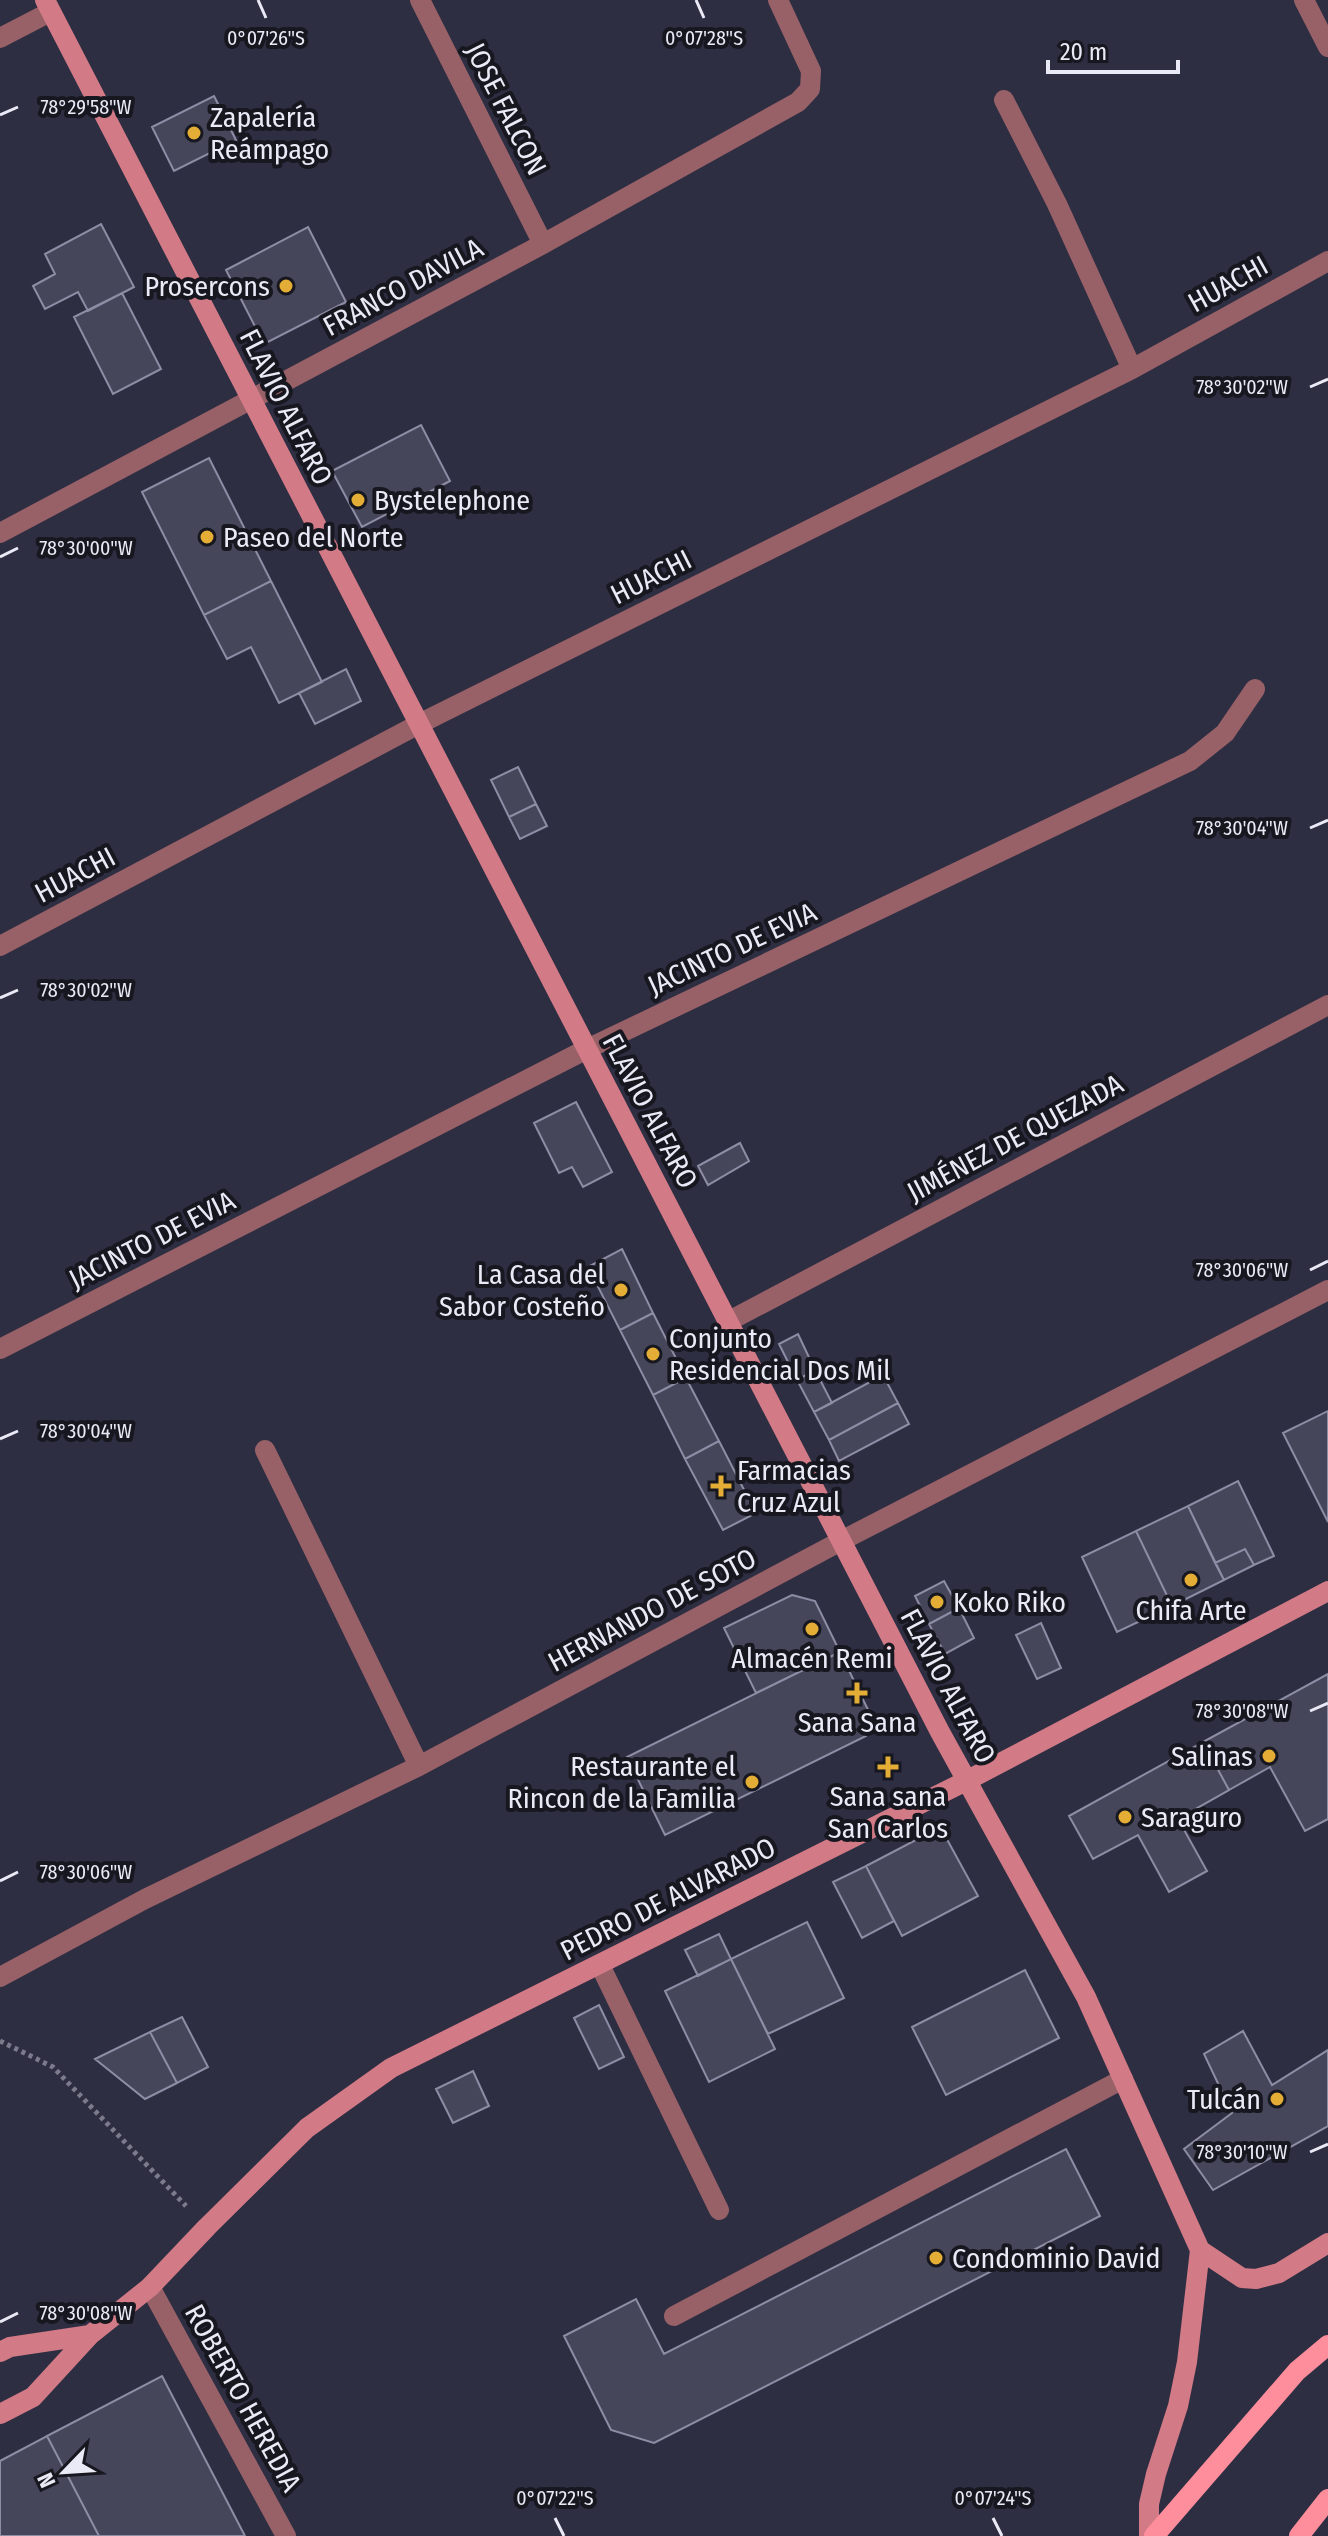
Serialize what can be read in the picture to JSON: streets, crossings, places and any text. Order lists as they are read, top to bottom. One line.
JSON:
{"streets":{"street":["JOSE FALCON","HUACHI","FRANCO DAVILA","FLAVIO ALFARO","JACINTO DE EVIA","JIMÉNEZ DE QUEZADA","HERNANDO DE SOTO","PEDRO DE ALVARADO","ROBERTO HEREDIA"]},"crossings":[["JOSE FALCON","FRANCO DAVILA"],["HUACHI","FLAVIO ALFARO"],["FRANCO DAVILA","FLAVIO ALFARO"],["FLAVIO ALFARO","JACINTO DE EVIA"],["FLAVIO ALFARO","JIMÉNEZ DE QUEZADA"],["FLAVIO ALFARO","HERNANDO DE SOTO"],["FLAVIO ALFARO","PEDRO DE ALVARADO"],["PEDRO DE ALVARADO","ROBERTO HEREDIA"]],"places":{"other":["Zapalería Reámpago","Prosercons","Bystelephone","Paseo del Norte","La Casa del Sabor Costeño","Conjunto Residencial Dos Mil","Chifa Arte","Koko Riko","Almacén Remi","Salinas","Restaurante el Rincon de la Familia","Saraguro","Tulcán","Condominio David"],"health":["Farmacias Cruz Azul","Sana Sana","Sana sana San Carlos"]},"scale_bar":"20 m","north":"bottom left","coordinates":["0°07'28\"S","0°07'26\"S","78°29'58\"W","78°30'02\"W","78°30'00\"W","78°30'04\"W","78°30'06\"W","78°30'08\"W","78°30'10\"W","0°07'22\"S","0°07'24\"S"]}
